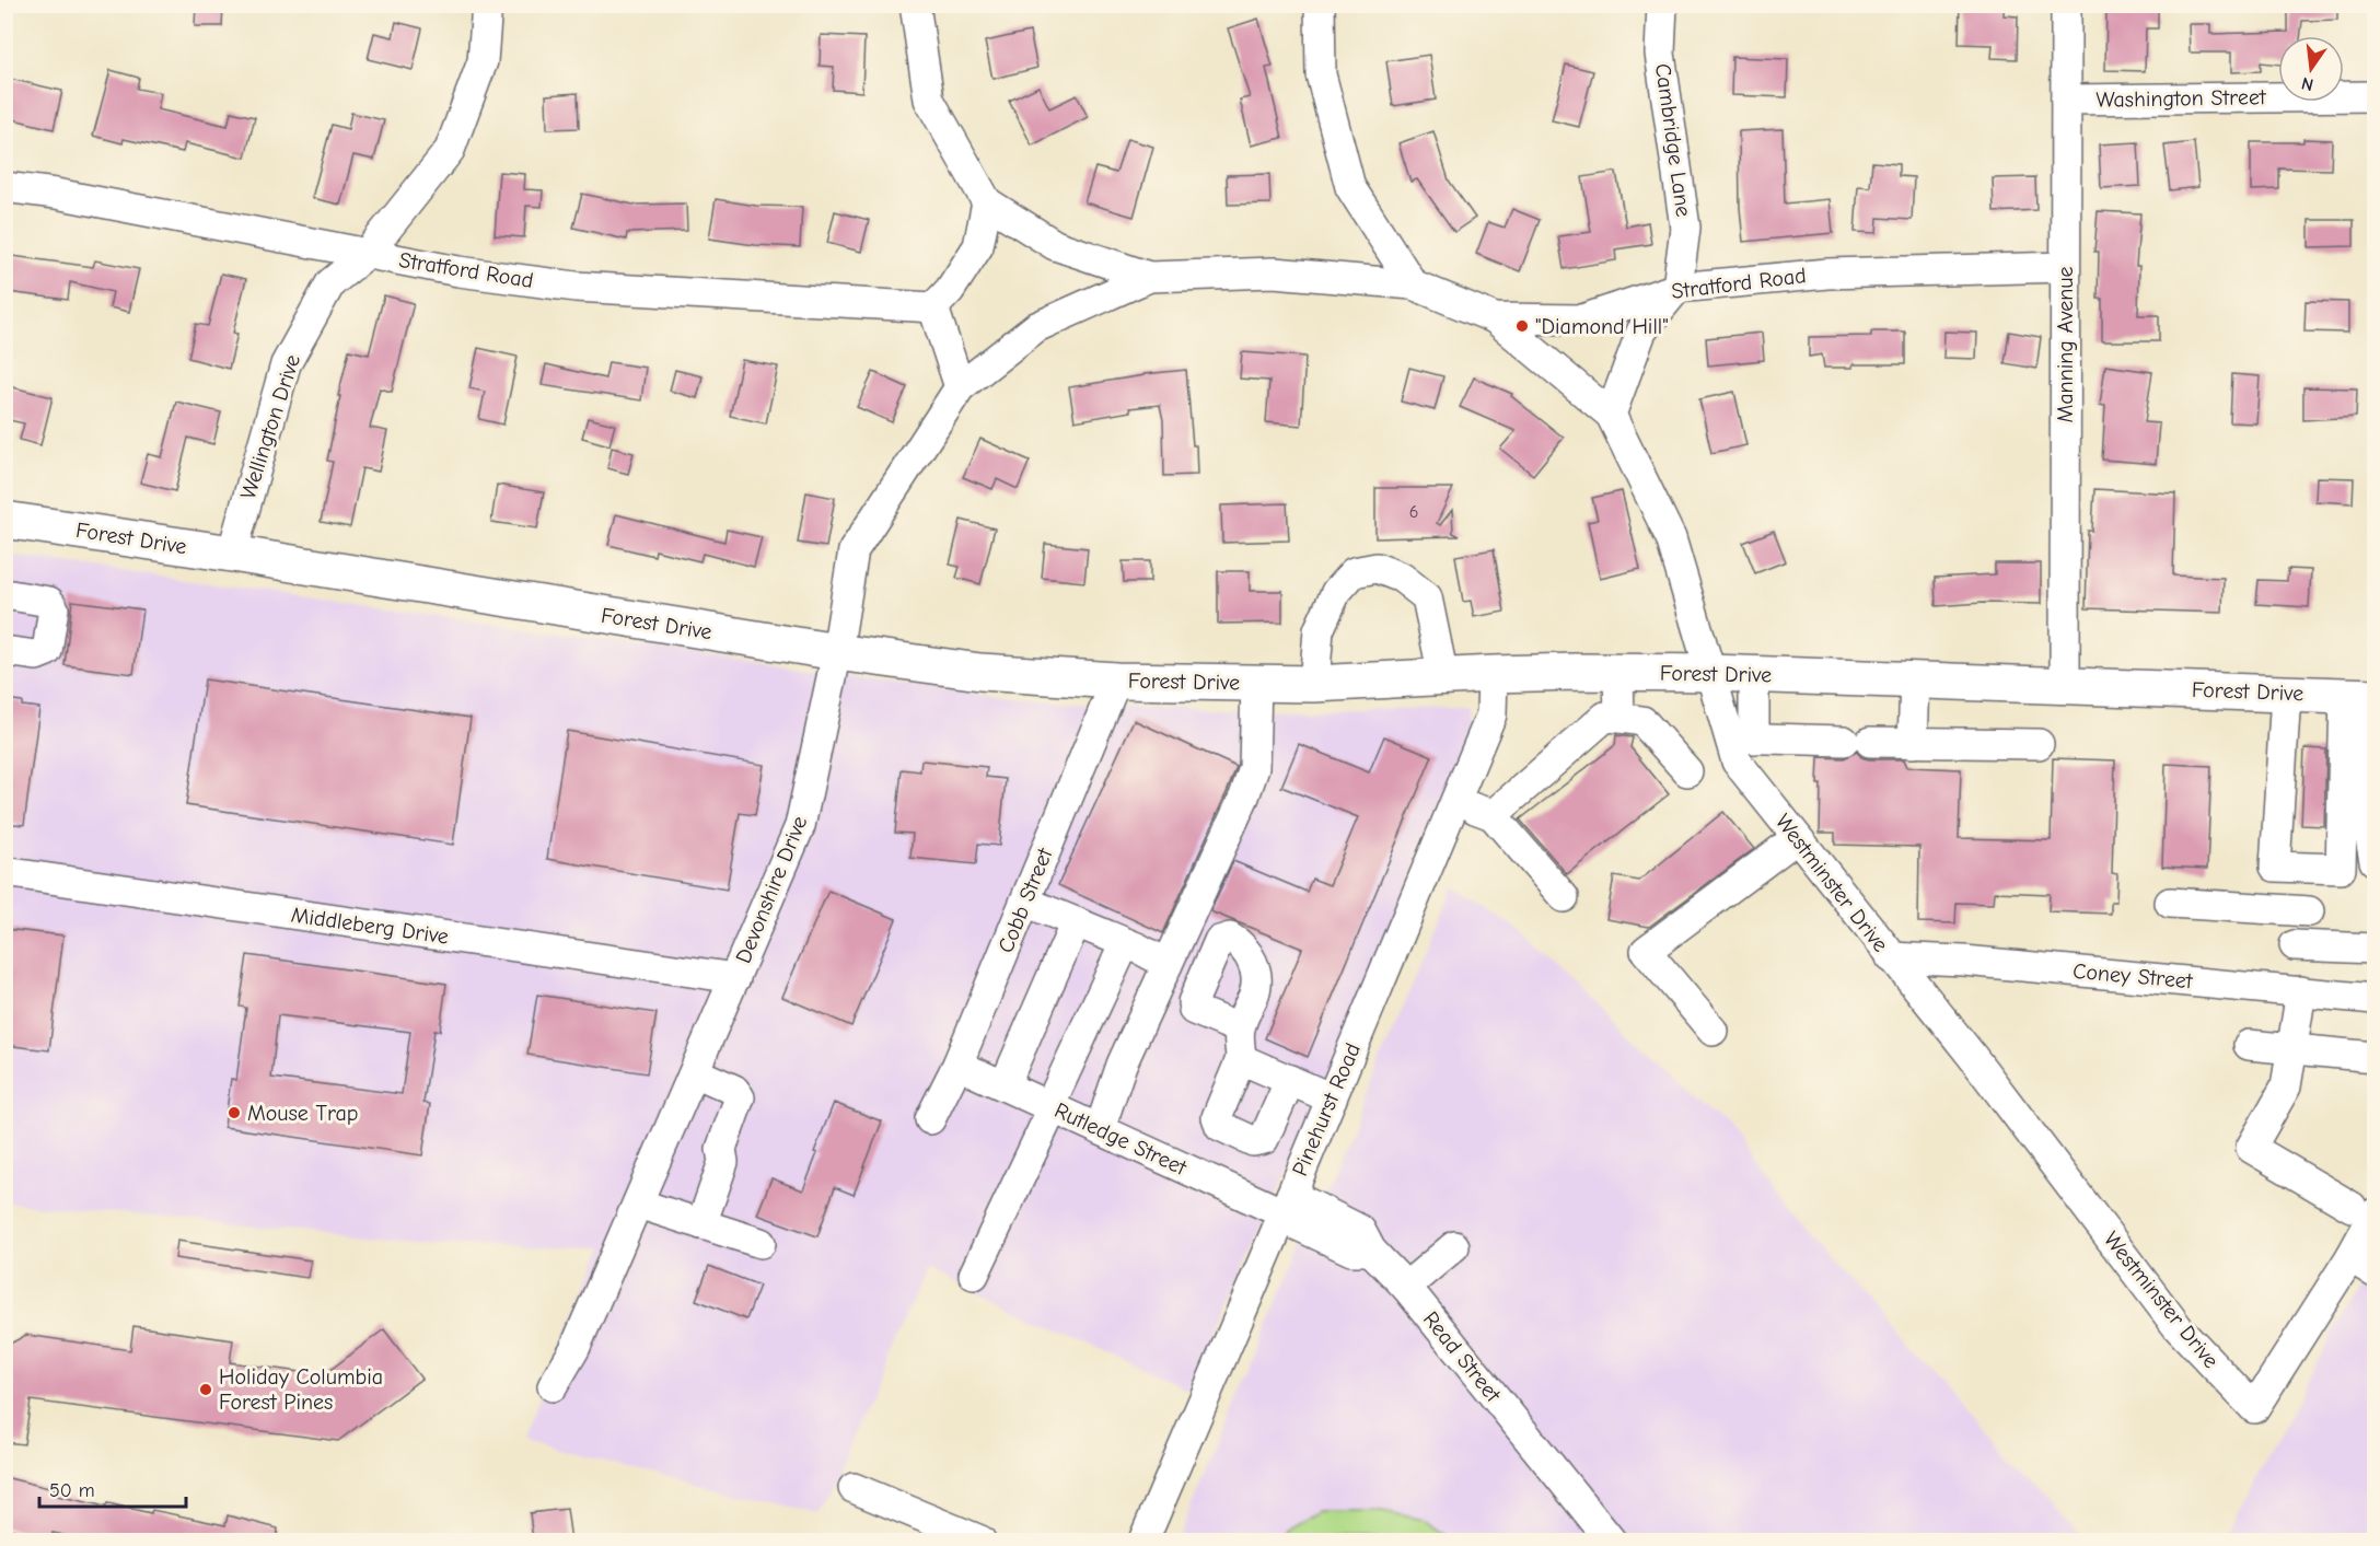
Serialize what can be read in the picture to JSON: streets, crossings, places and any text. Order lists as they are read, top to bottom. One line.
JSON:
{"streets":{"main road":["Forest Drive"],"street":["Washington Street","Cambridge Lane","Stratford Road","Manning Avenue","Wellington Drive","Westminster Drive","Devonshire Drive","Cobb Street","Middleberg Drive","Coney Street","Pinehurst Road","Rutledge Street","Read Street"]},"crossings":[["Washington Street","Manning Avenue"],["Cambridge Lane","Stratford Road"],["Stratford Road","Manning Avenue"],["Stratford Road","Wellington Drive"],["Stratford Road","Westminster Drive"],["Stratford Road","Devonshire Drive"],["Manning Avenue","Forest Drive"],["Wellington Drive","Forest Drive"],["Forest Drive","Westminster Drive"],["Forest Drive","Devonshire Drive"],["Forest Drive","Cobb Street"],["Forest Drive","Pinehurst Road"],["Westminster Drive","Coney Street"],["Devonshire Drive","Middleberg Drive"],["Cobb Street","Rutledge Street"],["Pinehurst Road","Rutledge Street"],["Rutledge Street","Read Street"]],"places":["\"Diamond Hill\"","Mouse Trap","Holiday Columbia Forest Pines"],"house_numbers":["6"],"scale_bar":"50 m","north":"bottom"}
